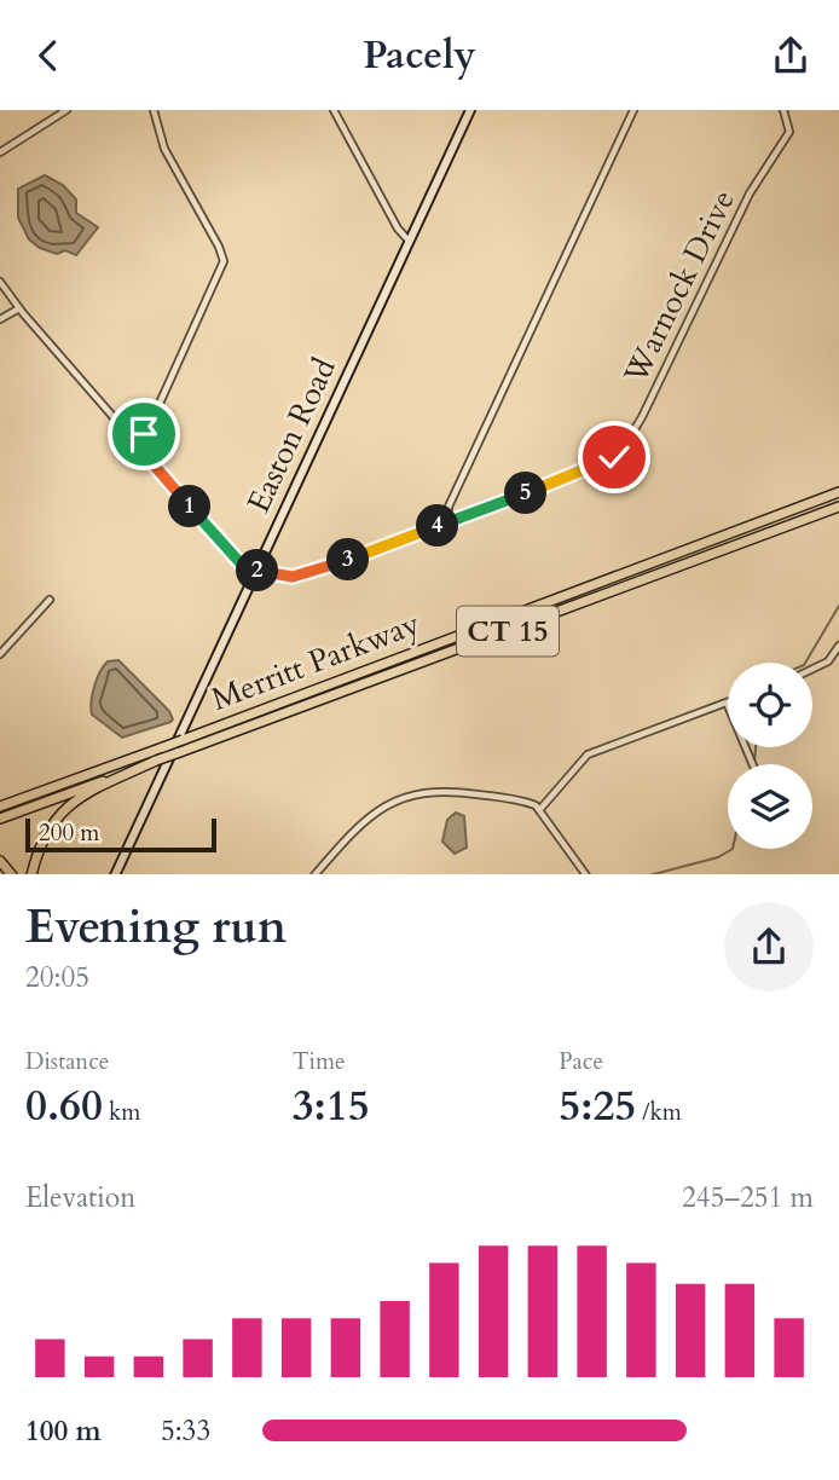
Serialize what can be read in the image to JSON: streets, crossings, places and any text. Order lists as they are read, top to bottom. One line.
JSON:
{"streets":{"highway":["CT 15","Merritt Parkway"],"main road":["Easton Road"],"street":["Warnock Drive"]},"crossings":[["Warnock Drive","Easton Road"]],"scale_bar":"200 m","page":{"header":"Pacely","pins":["5","1","4","3","2"],"scale":"200 m","heading":["Evening run","20:05"],"stats":[["Distance","0.60 km"],["Time","3:15"],["Pace","5:25 /km"]],"chart":["Elevation","245–251 m"],"list":[{"name":"100 m","note":"5:33"}]}}
